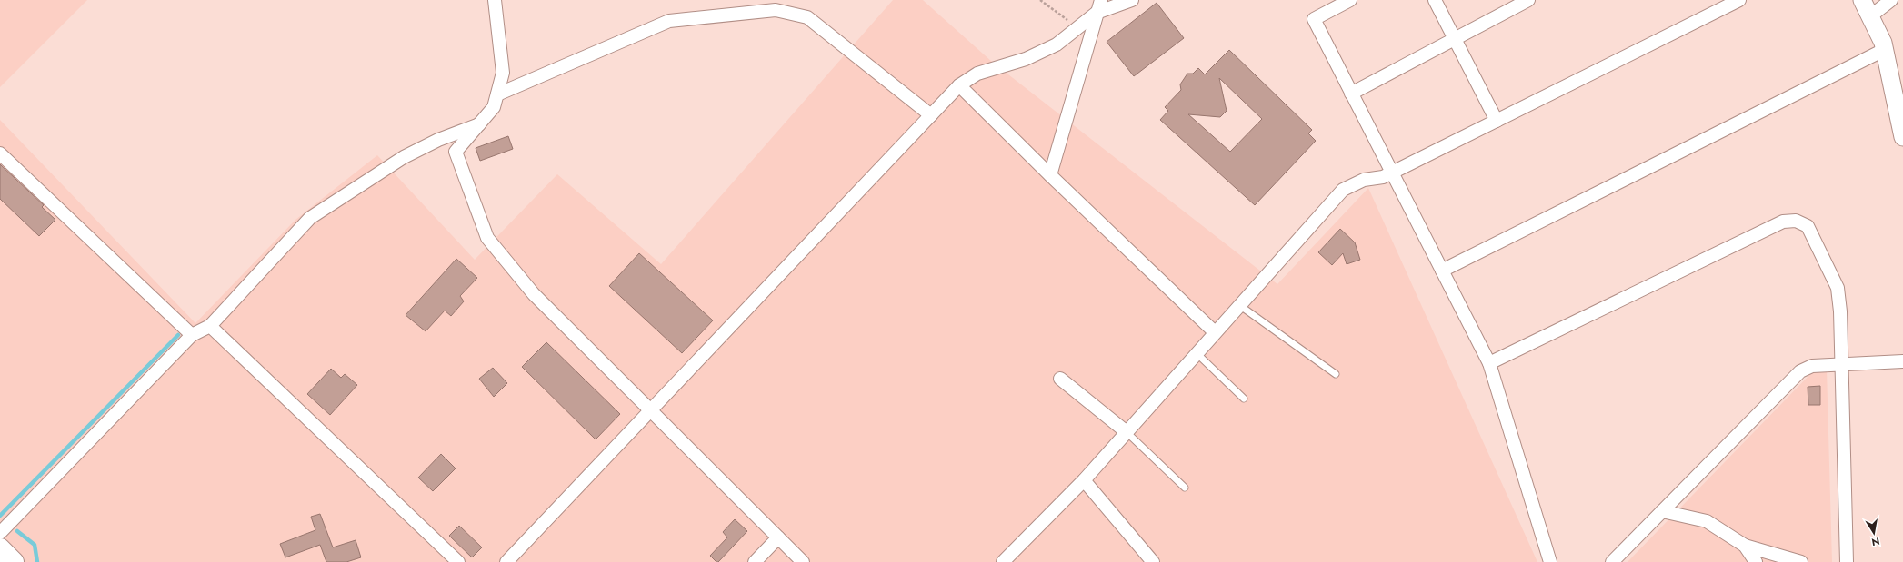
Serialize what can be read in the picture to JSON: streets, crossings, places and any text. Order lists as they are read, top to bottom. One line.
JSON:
{"north":"bottom"}
